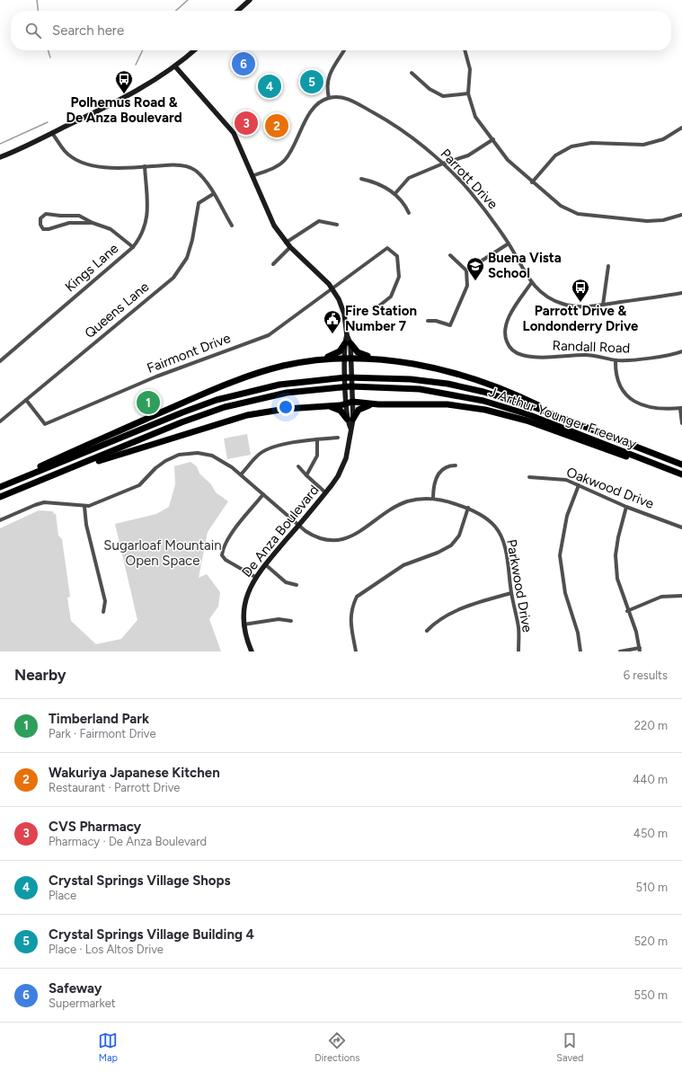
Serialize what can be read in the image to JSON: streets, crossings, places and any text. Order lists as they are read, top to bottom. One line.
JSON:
{"streets":{"highway":["J Arthur Younger Freeway"],"street":["Parrott Drive","Kings Lane","Queens Lane","Randall Road","Fairmont Drive","Oakwood Drive","De Anza Boulevard","Parkwood Drive"]},"crossings":[["Parrott Drive","Randall Road"],["Queens Lane","Fairmont Drive"],["Fairmont Drive","De Anza Boulevard"],["De Anza Boulevard","Parkwood Drive"]],"parks":["Sugarloaf Mountain Open Space"],"places":{"bus stop":["Polhemus Road & De Anza Boulevard","Parrott Drive & Londonderry Drive"],"school or university":["Buena Vista School"],"public building":["Fire Station Number 7"]},"page":{"search":"Search here","pins":["6","5","4","3","2","1"],"heading":["Nearby","6 results"],"list":[{"mark":"1","name":"Timberland Park","note":"Park · Fairmont Drive","value":"220 m"},{"mark":"2","name":"Wakuriya Japanese Kitchen","note":"Restaurant · Parrott Drive","value":"440 m"},{"mark":"3","name":"CVS Pharmacy","note":"Pharmacy · De Anza Boulevard","value":"450 m"},{"mark":"4","name":"Crystal Springs Village Shops","note":"Place","value":"510 m"},{"mark":"5","name":"Crystal Springs Village Building 4","note":"Place · Los Altos Drive","value":"520 m"},{"mark":"6","name":"Safeway","note":"Supermarket","value":"550 m"}],"nav":["Map","Directions","Saved"]}}
